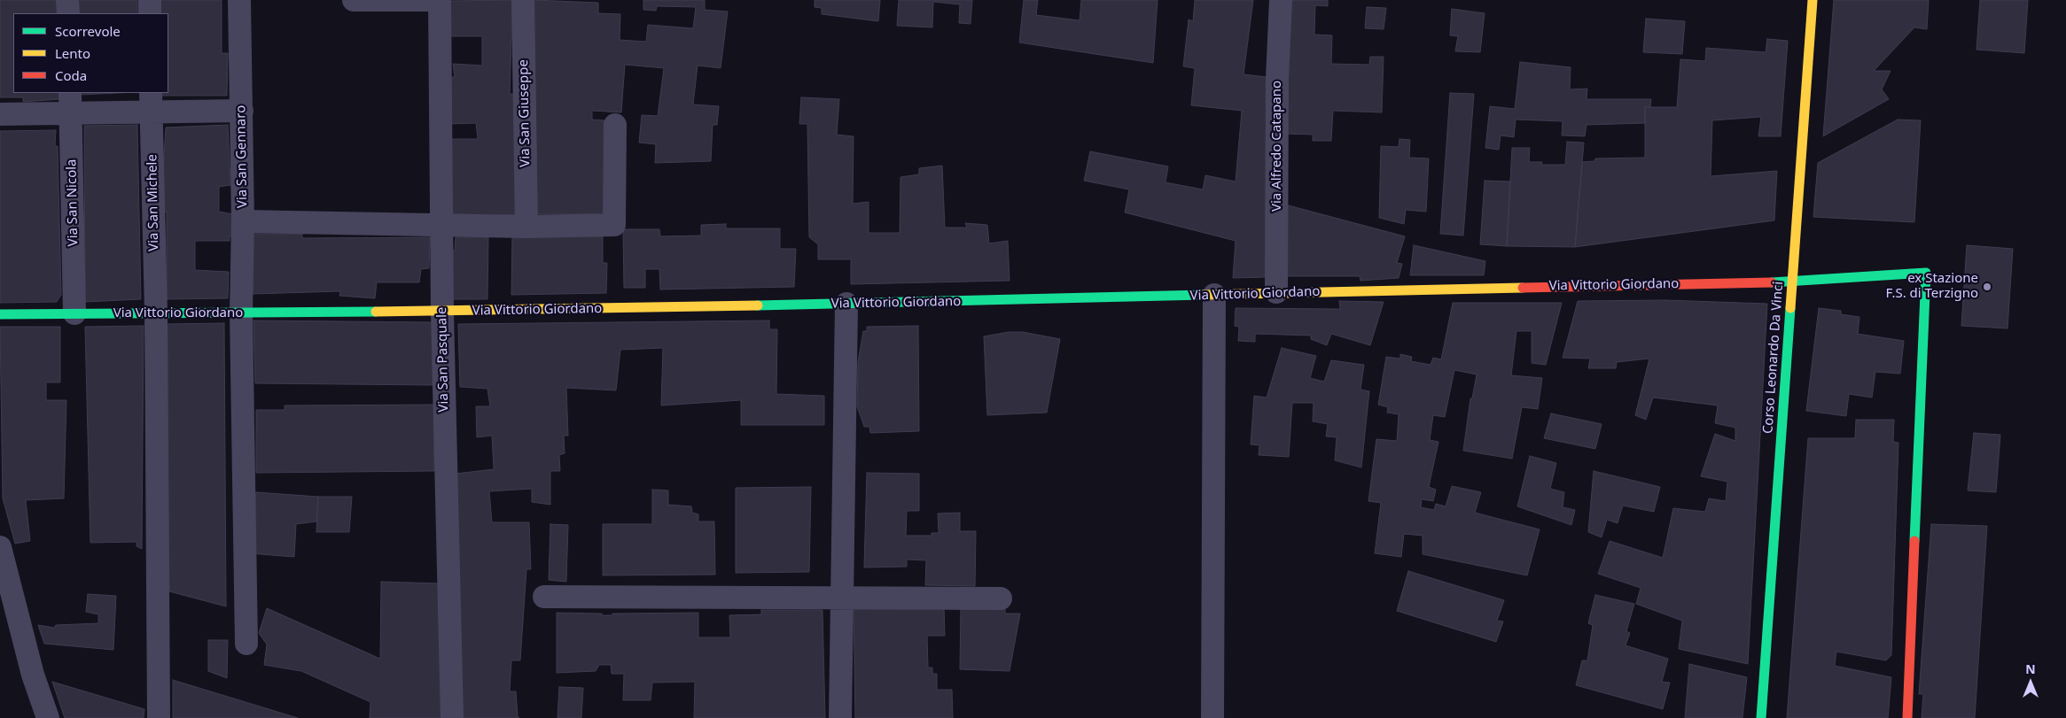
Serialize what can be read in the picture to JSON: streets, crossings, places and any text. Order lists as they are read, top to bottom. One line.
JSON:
{"streets":{"street":["Via San Giuseppe","Via Alfredo Catapano","Via San Gennaro","Via San Nicola","Via San Michele","Via Vittorio Giordano","Corso Leonardo Da Vinci","Via San Pasquale"]},"crossings":[["Via Alfredo Catapano","Via Vittorio Giordano"],["Via San Gennaro","Via Vittorio Giordano"],["Via San Nicola","Via Vittorio Giordano"],["Via San Michele","Via Vittorio Giordano"],["Via Vittorio Giordano","Corso Leonardo Da Vinci"],["Via Vittorio Giordano","Via San Pasquale"]],"places":["ex Stazione F.S. di Terzigno"],"legend":["Scorrevole","Lento","Coda"],"north":"top"}
